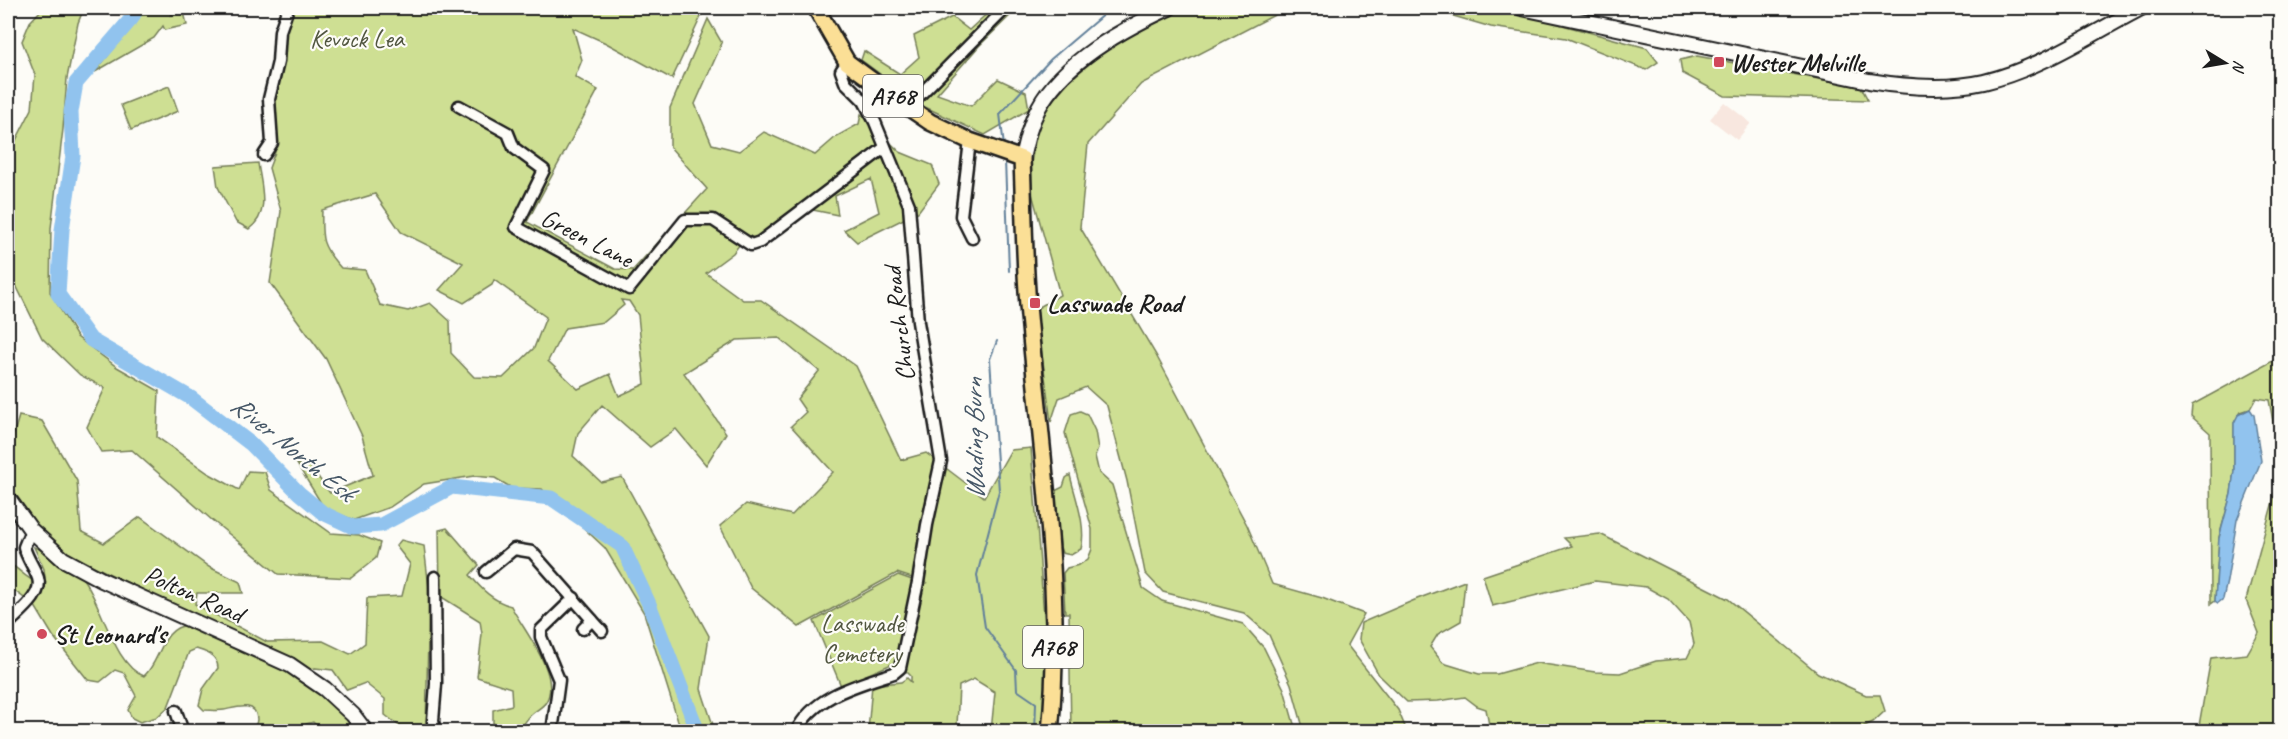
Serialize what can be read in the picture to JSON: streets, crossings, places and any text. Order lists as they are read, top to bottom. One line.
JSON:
{"streets":{"main road":["A768"],"street":["Green Lane","Church Road","Polton Road"]},"crossings":[["A768","Church Road"],["Green Lane","Church Road"]],"water":["Wading Burn","River North Esk"],"parks":["Kevock Lea","Lasswade Cemetery"],"places":{"transit":["Wester Melville","Lasswade Road"],"other":["St Leonard's"]},"north":"right"}
